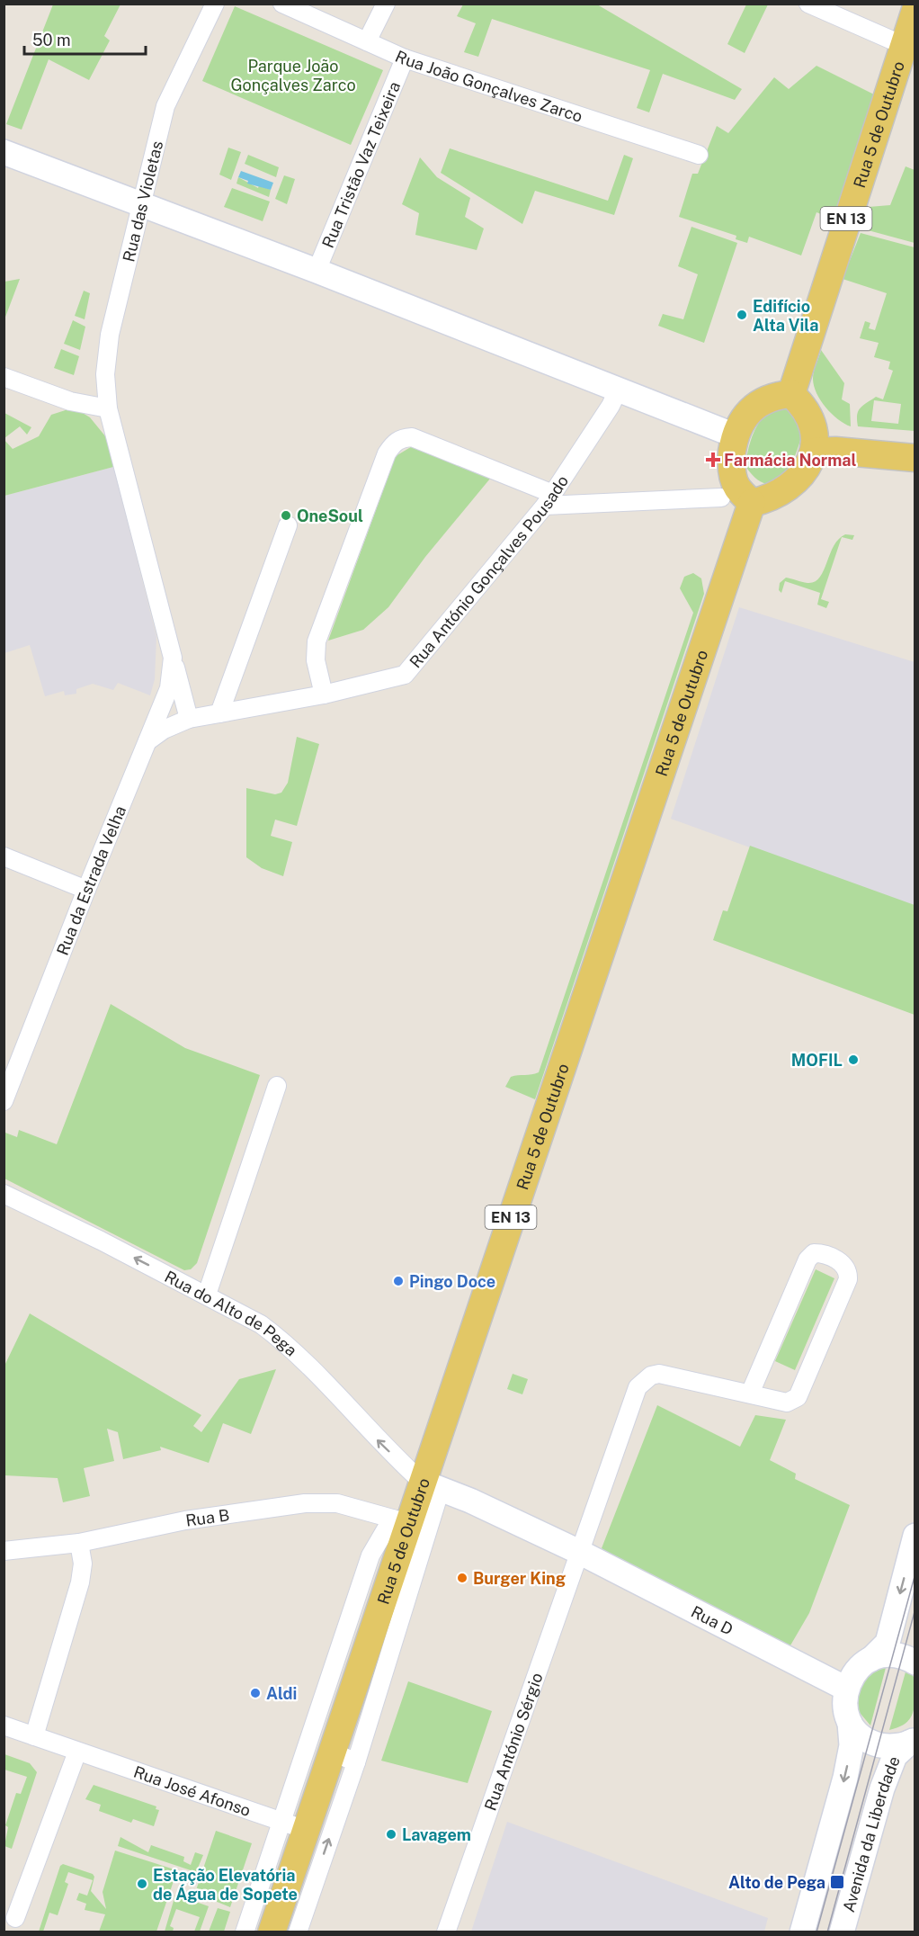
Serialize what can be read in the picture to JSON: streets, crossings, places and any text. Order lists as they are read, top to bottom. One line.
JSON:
{"streets":{"main road":["Rua 5 de Outubro","EN 13"],"street":["Rua João Gonçalves Zarco","Rua Tristão Vaz Teixeira","Rua das Violetas","Rua António Gonçalves Pousado","Rua da Estrada Velha","Rua do Alto de Pega","Rua B","Rua D","Rua António Sérgio","Rua José Afonso","Avenida da Liberdade"]},"crossings":[["Rua João Gonçalves Zarco","Rua Tristão Vaz Teixeira"],["Rua 5 de Outubro","Rua do Alto de Pega"],["Rua 5 de Outubro","Rua B"],["Rua 5 de Outubro","Rua D"],["Rua 5 de Outubro","Rua José Afonso"],["Rua das Violetas","Rua da Estrada Velha"],["Rua António Gonçalves Pousado","Rua da Estrada Velha"],["Rua do Alto de Pega","Rua D"],["Rua D","Rua António Sérgio"]],"one_way":["Rua do Alto de Pega"],"parks":["Parque João Gonçalves Zarco"],"places":{"other":["Edifício Alta Vila","OneSoul","MOFIL","Pingo Doce","Burger King","Aldi","Lavagem","Estação Elevatória de Água de Sopete"],"health":["Farmácia Normal"],"transit":["Alto de Pega"]},"scale_bar":"50 m"}
